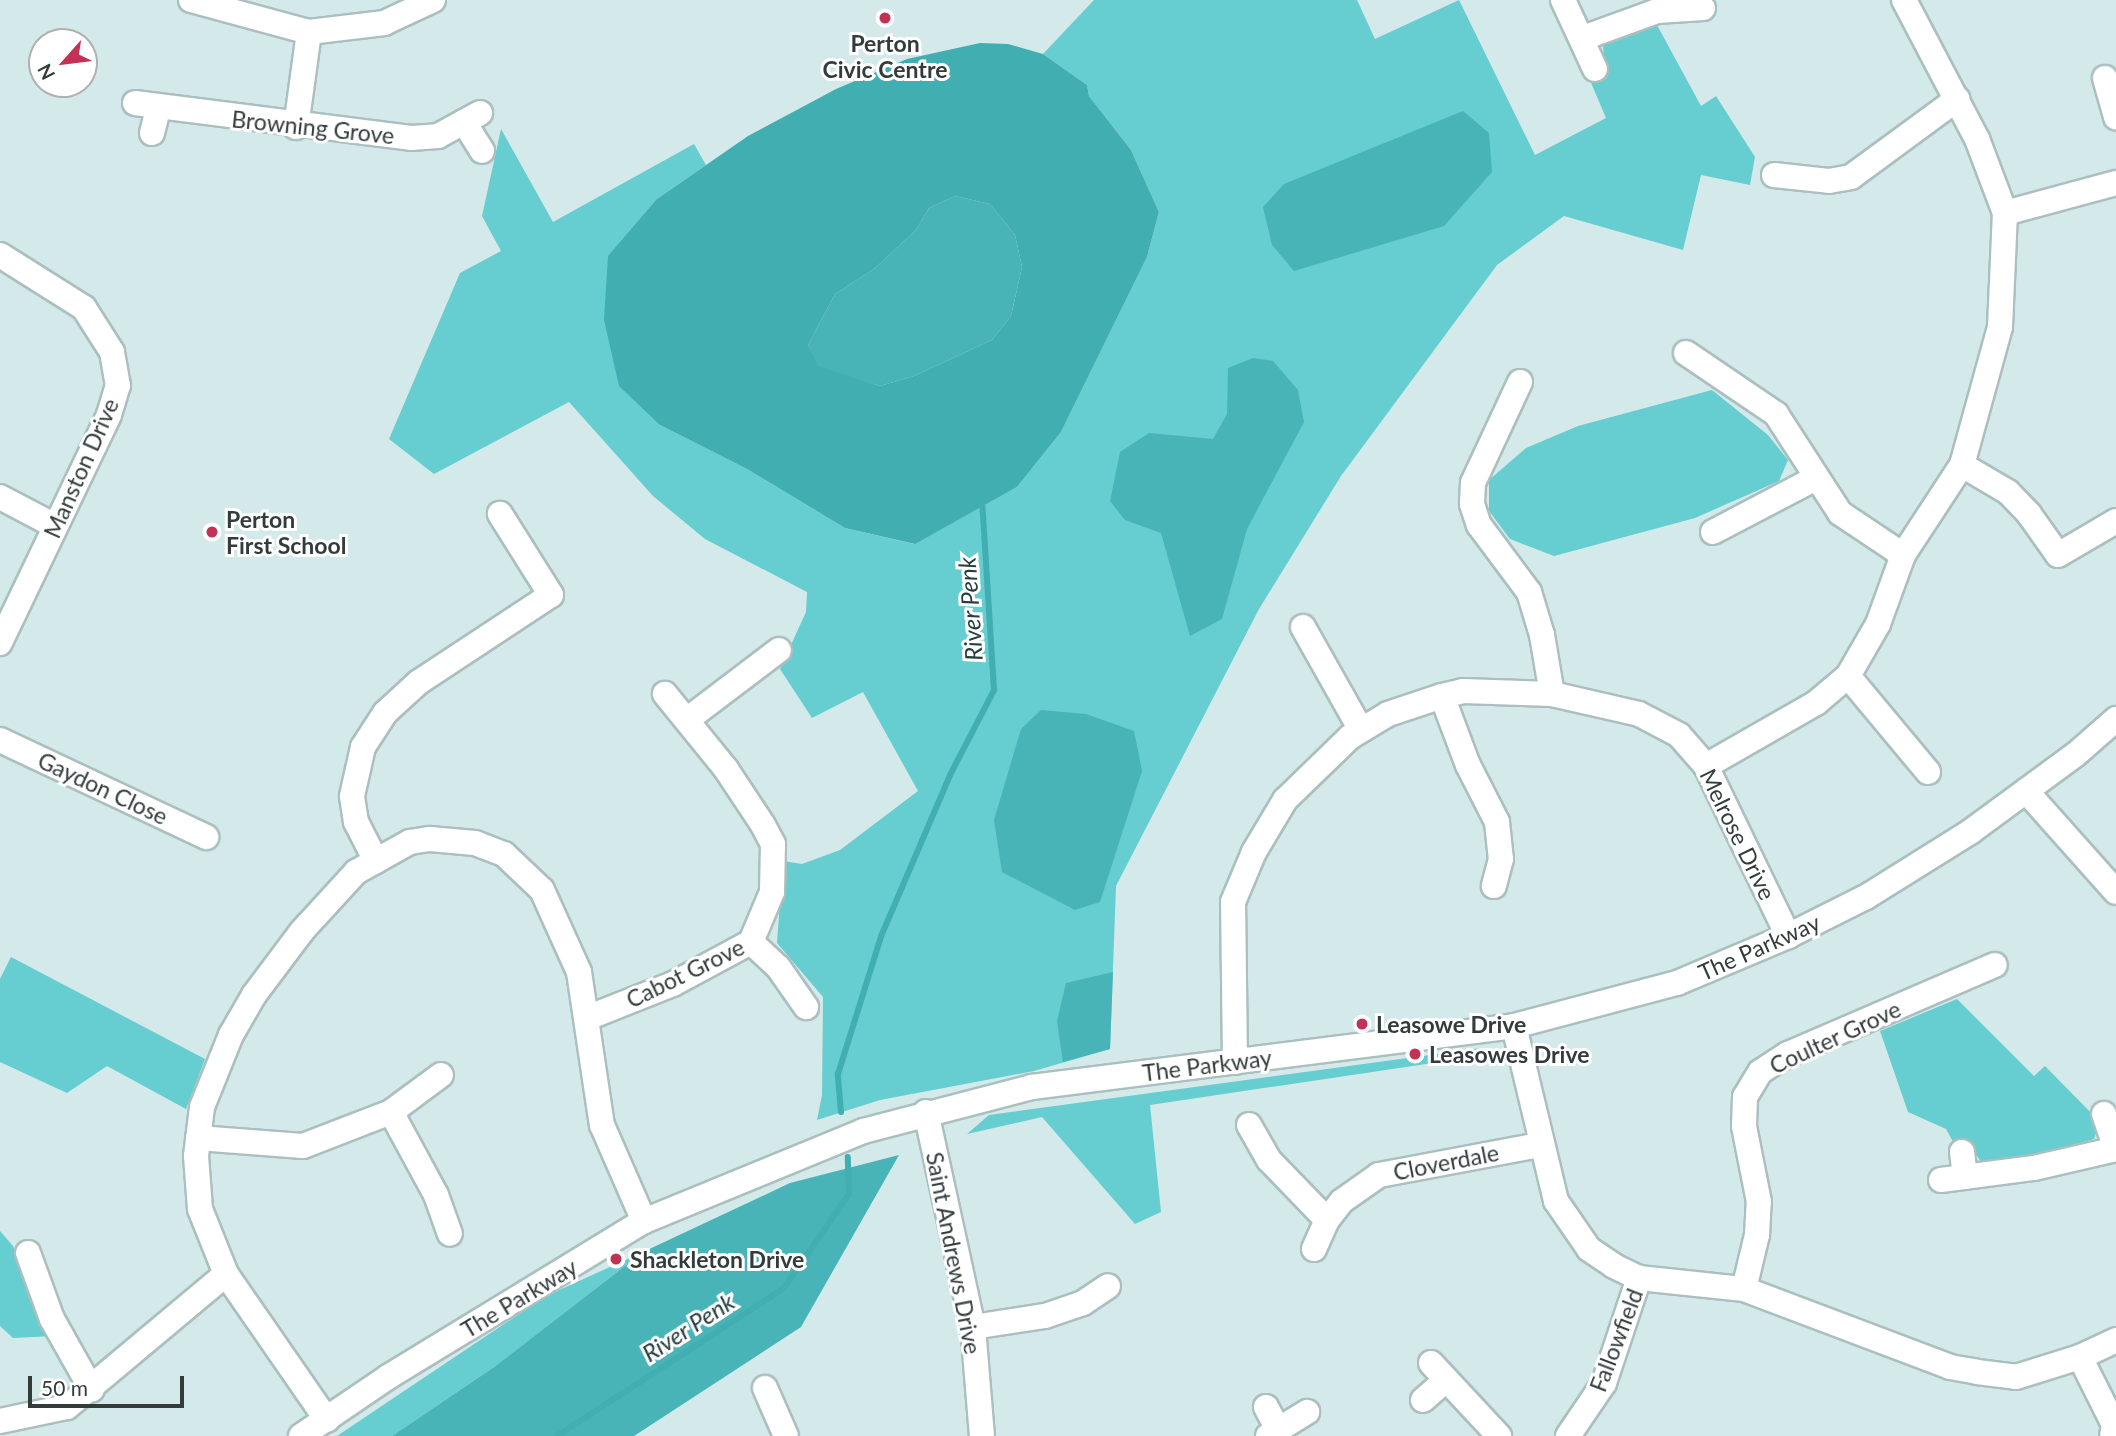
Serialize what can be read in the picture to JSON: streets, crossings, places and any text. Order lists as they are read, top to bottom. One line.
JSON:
{"streets":{"street":["Browning Grove","Manston Drive","Gaydon Close","Melrose Drive","The Parkway","Cabot Grove","Coulter Grove","Cloverdale","Saint Andrews Drive","Fallowfield"]},"crossings":[["Melrose Drive","The Parkway"],["The Parkway","Saint Andrews Drive"]],"water":["River Penk"],"places":["Perton Civic Centre","Perton First School","Leasowe Drive","Leasowes Drive","Shackleton Drive"],"scale_bar":"50 m","north":"bottom left"}
